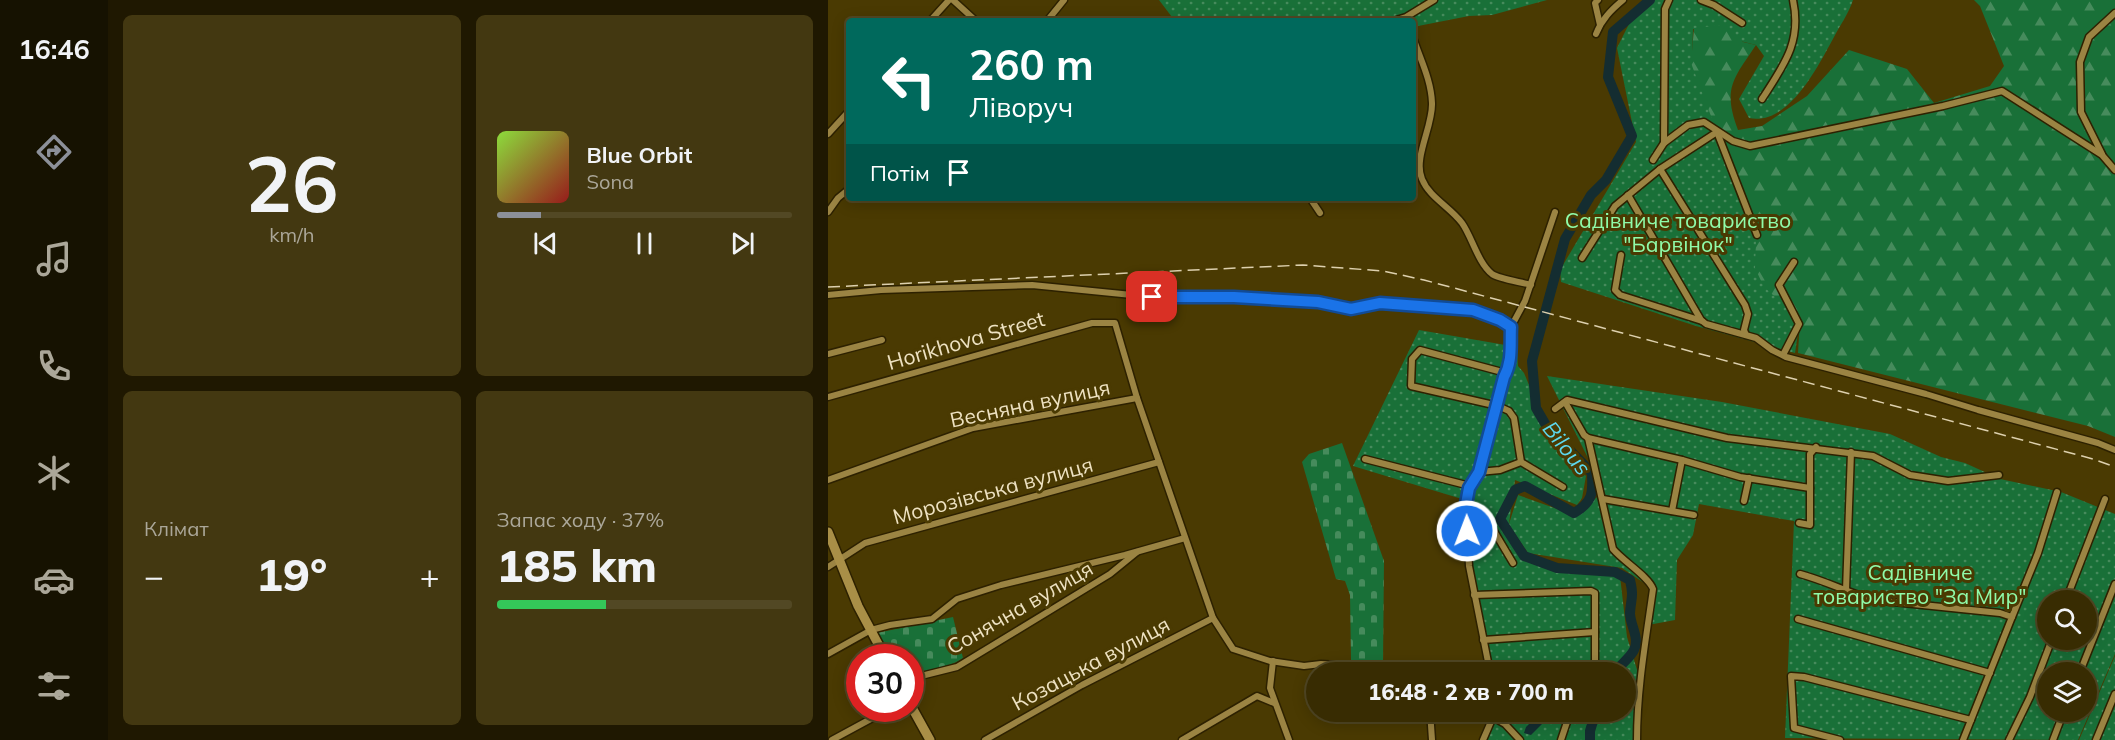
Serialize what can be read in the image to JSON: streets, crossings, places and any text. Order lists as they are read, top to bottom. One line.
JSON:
{"streets":{"street":["Horikhova Street","Весняна вулиця","Морозівська вулиця","Сонячна вулиця","Козацька вулиця"]},"crossings":[["Horikhova Street","Весняна вулиця"]],"water":["Bilous"],"parks":["Садівниче товариство \"Барвінок\"","Садівниче товариство \"За Мир\""],"page":{"tabs":"16:46","tile":[["26","km/h"],"Клімат",["Запас ходу · 37%","185 km"]],"turn":["260 m","Ліворуч"],"song":["Blue Orbit","Sona"],"then":"Потім","heat":["−","19°","+"],"limit":"30","trip":"16:48 · 2 хв · 700 m"}}
